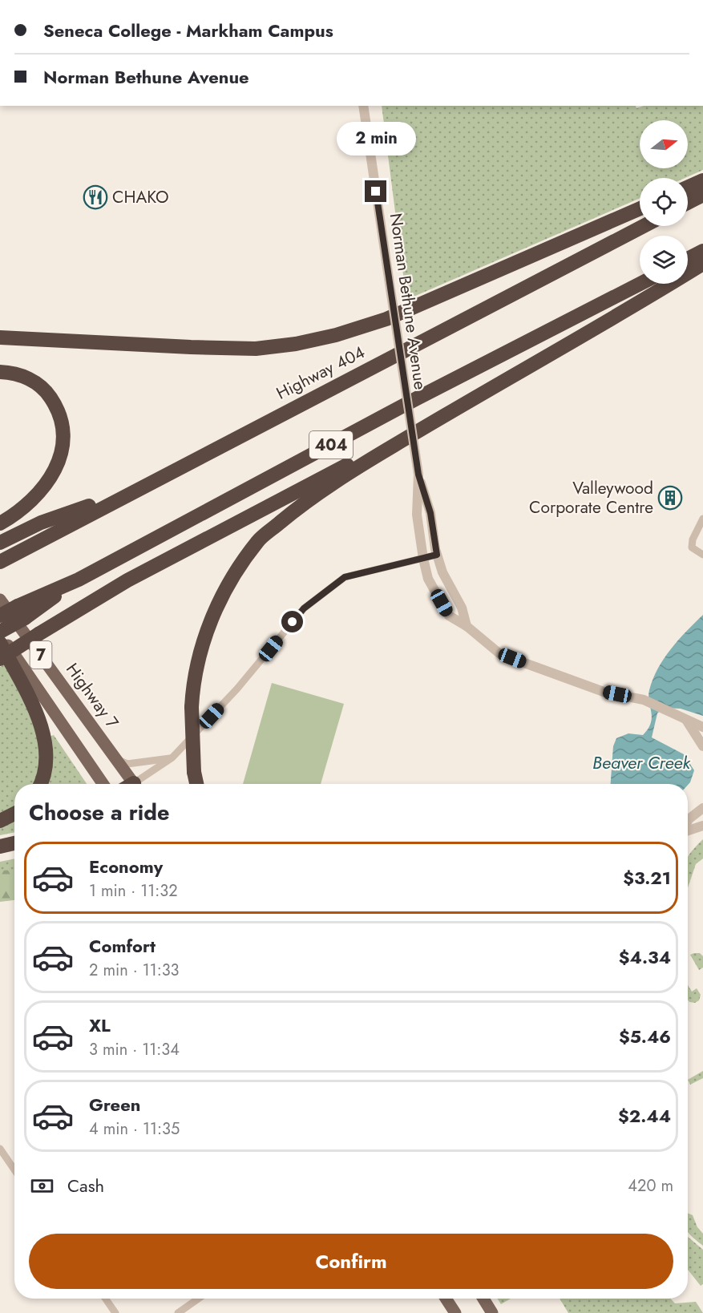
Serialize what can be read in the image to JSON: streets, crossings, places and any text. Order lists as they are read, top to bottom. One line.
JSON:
{"streets":{"highway":["Highway 404","404"],"main road":["7","Highway 7"],"street":["Norman Bethune Avenue"]},"water":["Beaver Creek"],"places":{"restaurant":["CHAKO"],"building":["Valleywood Corporate Centre"]},"north":"right","page":{"banner":["Seneca College - Markham Campus","Norman Bethune Avenue"],"bubble":"2 min","heading":"Choose a ride","list":[{"name":"Economy","note":"1 min · 11:32","value":"$3.21"},{"name":"Comfort","note":"2 min · 11:33","value":"$4.34"},{"name":"XL","note":"3 min · 11:34","value":"$5.46"},{"name":"Green","note":"4 min · 11:35","value":"$2.44"}],"pay":["Cash","420 m"],"buttons":"Confirm"}}
